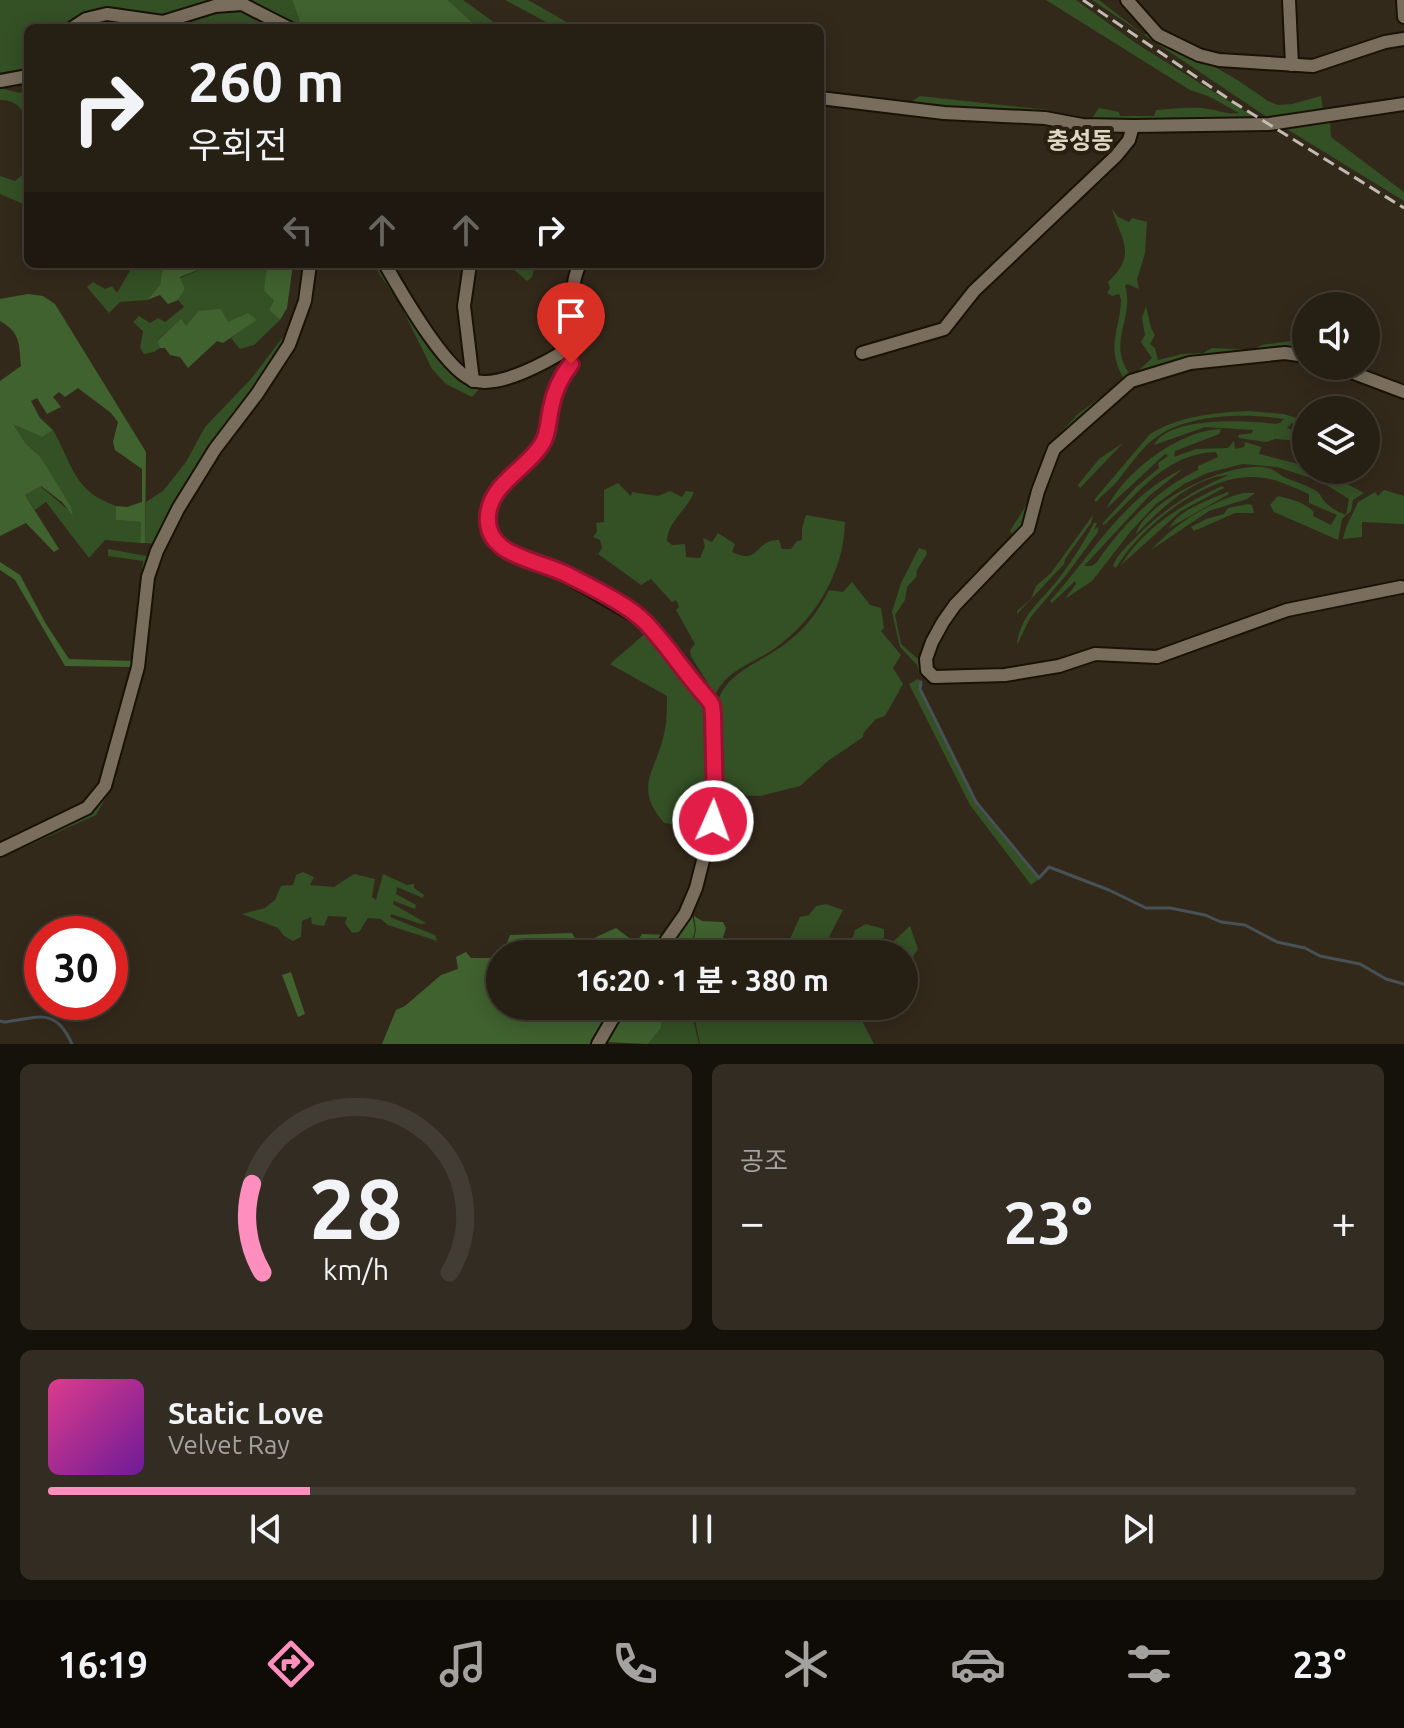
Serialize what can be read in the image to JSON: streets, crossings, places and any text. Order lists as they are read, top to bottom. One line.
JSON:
{"districts":["충성동"],"page":{"turn":["260 m","우회전"],"limit":"30","trip":"16:20 · 1 분 · 380 m","tile":"공조","heat":["−","23°","+"],"song":["Static Love","Velvet Ray"],"tabs":["16:19","23°"],"gauge":["28","km/h"]}}
